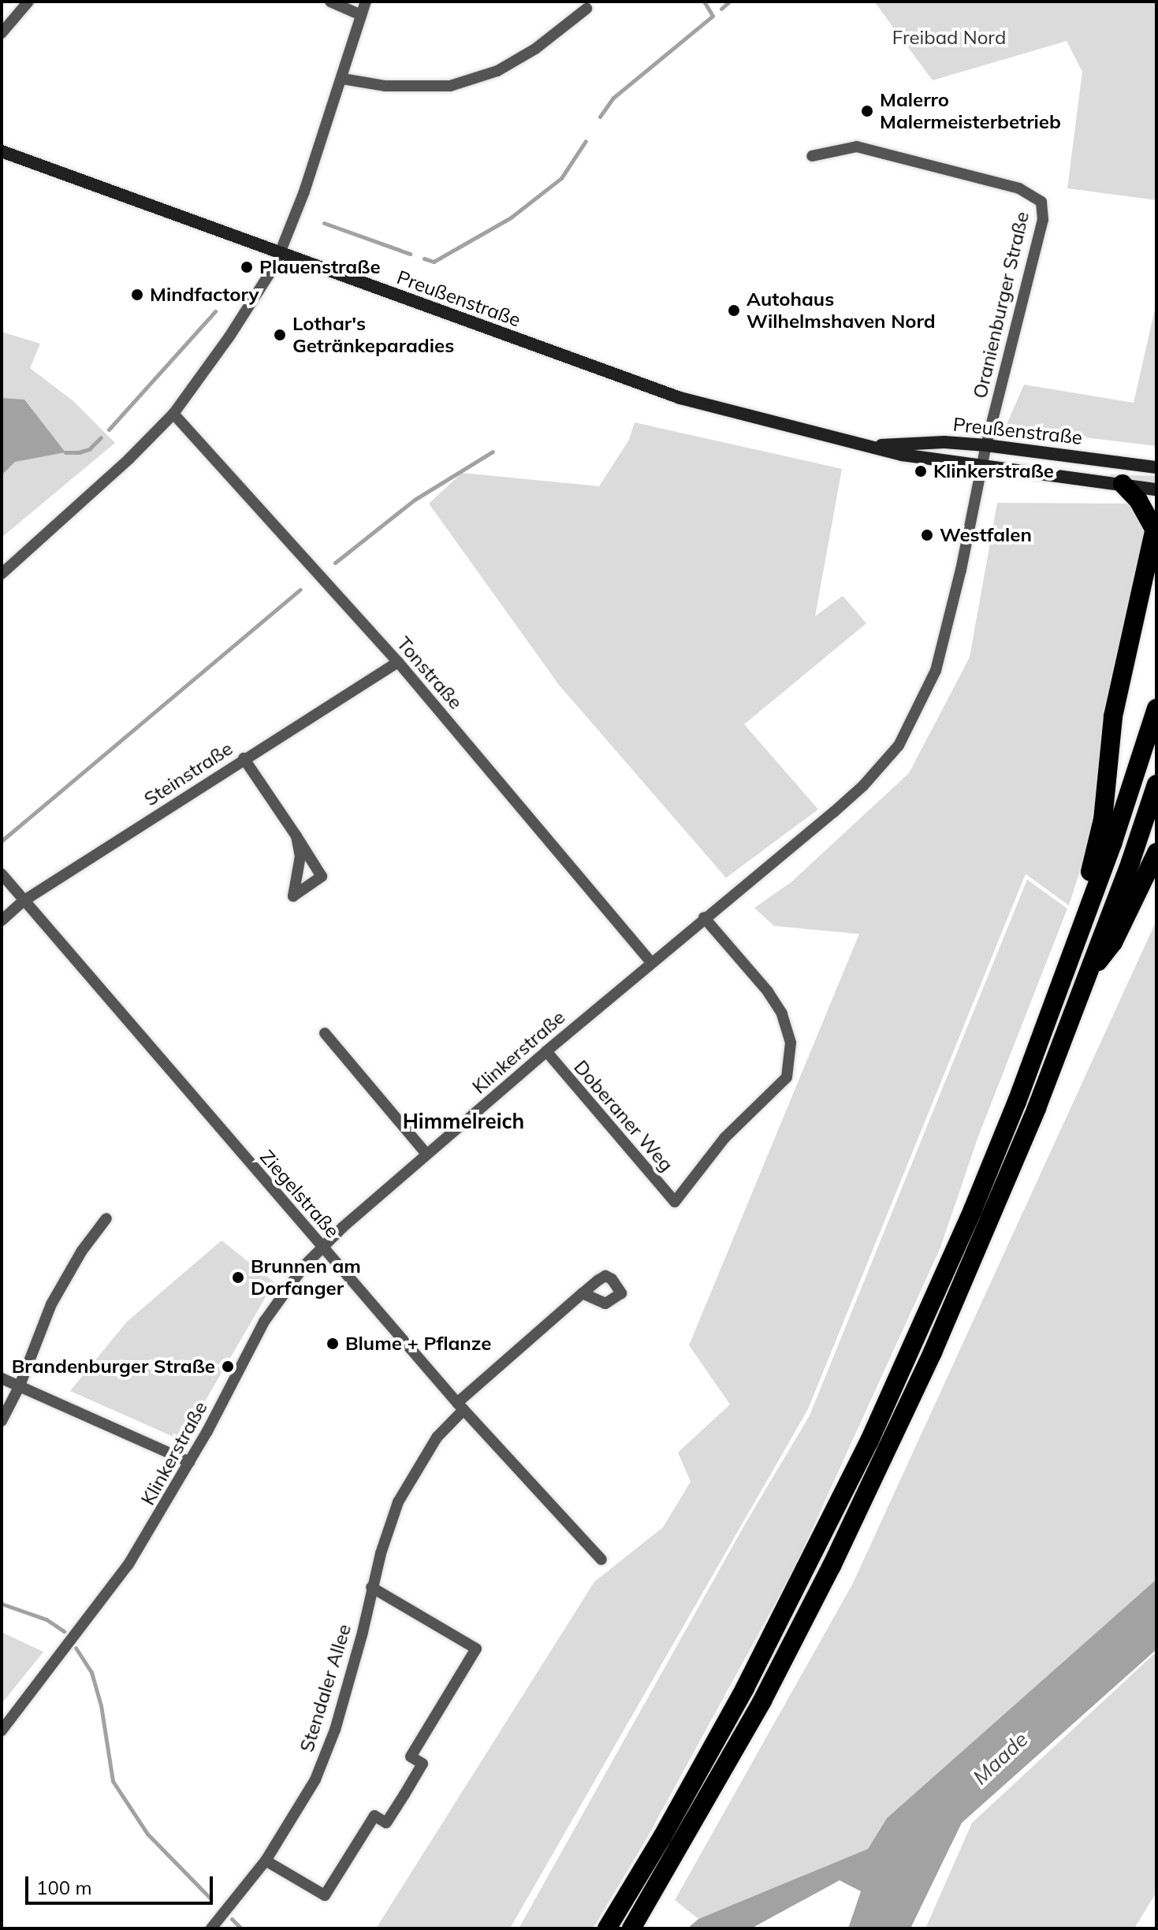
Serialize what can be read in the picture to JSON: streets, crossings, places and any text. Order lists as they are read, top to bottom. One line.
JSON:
{"streets":{"main road":["Preußenstraße"],"street":["Oranienburger Straße","Tonstraße","Steinstraße","Klinkerstraße","Doberaner Weg","Ziegelstraße","Stendaler Allee"]},"crossings":[["Preußenstraße","Oranienburger Straße"],["Preußenstraße","Klinkerstraße"],["Oranienburger Straße","Klinkerstraße"],["Tonstraße","Steinstraße"],["Tonstraße","Klinkerstraße"],["Steinstraße","Ziegelstraße"],["Klinkerstraße","Doberaner Weg"],["Klinkerstraße","Ziegelstraße"],["Ziegelstraße","Stendaler Allee"]],"districts":["Himmelreich"],"water":["Maade"],"parks":["Freibad Nord"],"places":["Malerro Malermeisterbetrieb","Plauenstraße","Mindfactory","Autohaus Wilhelmshaven Nord","Lothar's Getränkeparadies","Klinkerstraße","Westfalen","Brunnen am Dorfanger","Blume + Pflanze","Brandenburger Straße"],"scale_bar":"100 m"}
